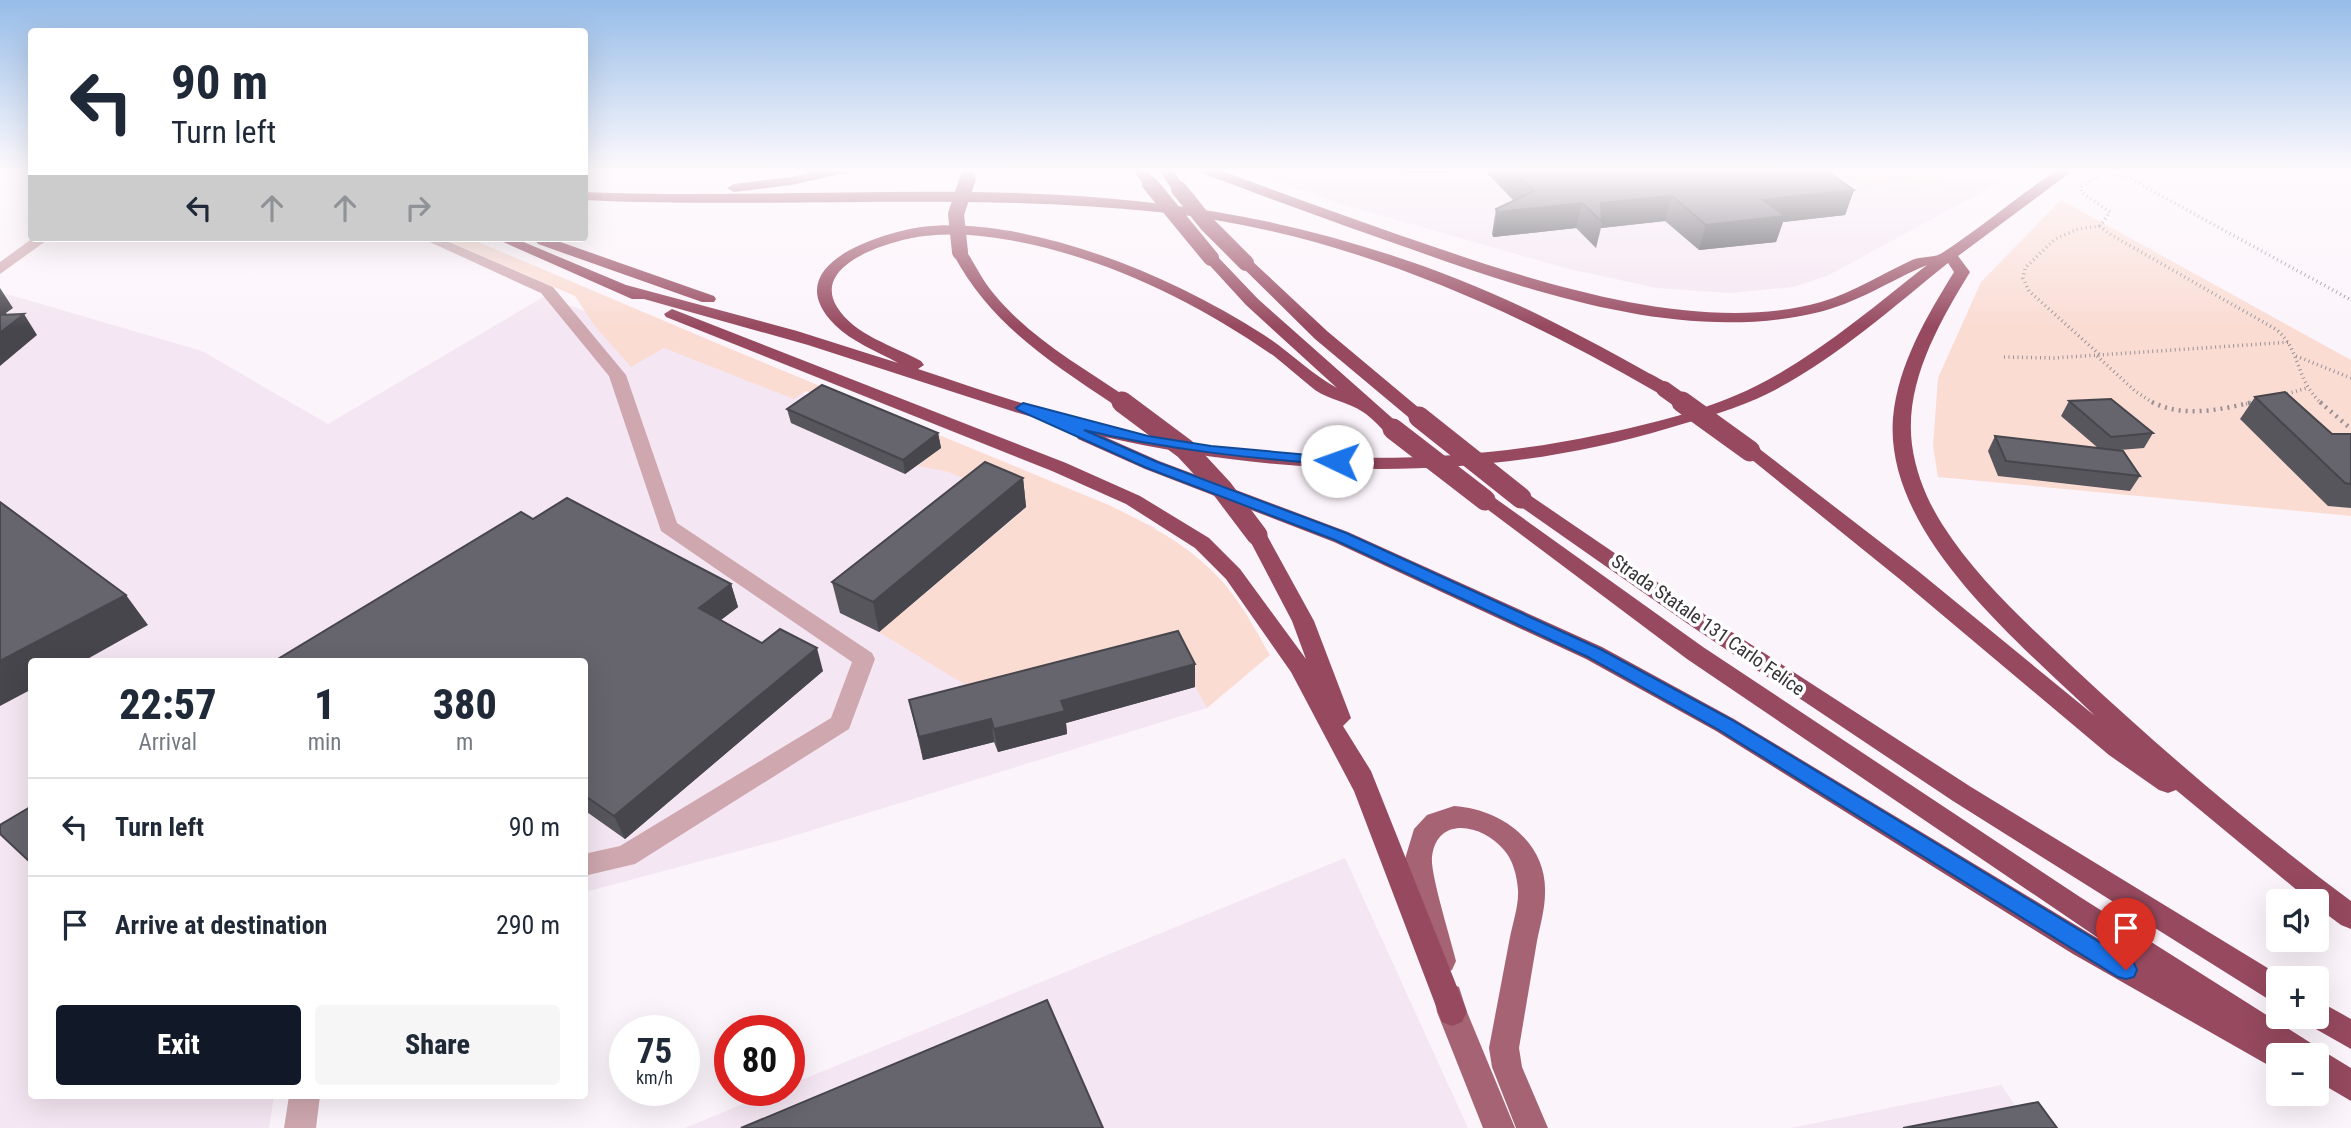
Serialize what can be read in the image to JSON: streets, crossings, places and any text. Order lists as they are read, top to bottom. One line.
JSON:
{"streets":{"highway":["Strada Statale 131 Carlo Felice"]},"page":{"turn":["90 m","Turn left"],"eta":["22:57","Arrival","1","min","380","m"],"list":[{"name":"Turn left","value":"90 m"},{"name":"Arrive at destination","value":"290 m"}],"map_buttons":["+","−"],"buttons":["Exit","Share"],"speed":"75 km/h","limit":"80"}}
